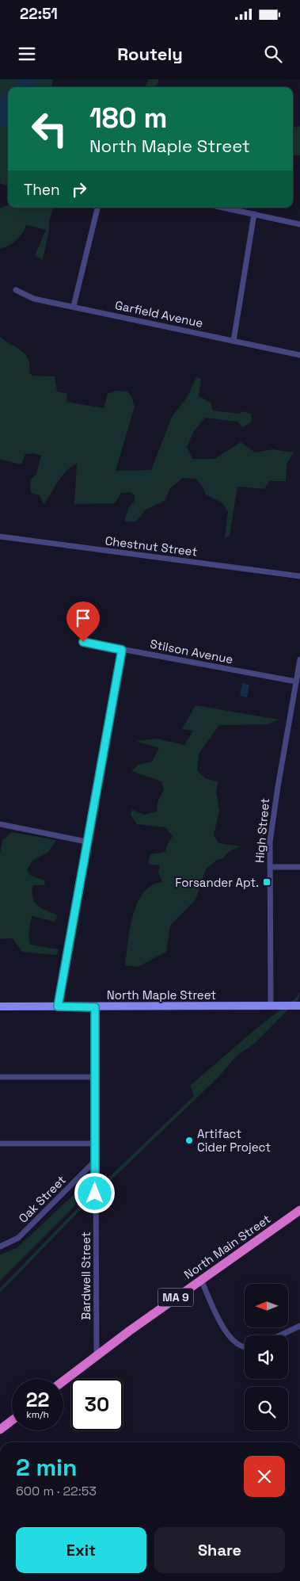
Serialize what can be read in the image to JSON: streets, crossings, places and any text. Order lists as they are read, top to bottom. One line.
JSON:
{"streets":{"highway":["North Main Street","MA 9"],"main road":["North Maple Street"],"street":["Garfield Avenue","Chestnut Street","Stilson Avenue","High Street","Oak Street","Bardwell Street"]},"crossings":[["Stilson Avenue","High Street"],["High Street","North Maple Street"],["North Maple Street","Bardwell Street"],["Oak Street","Bardwell Street"],["North Main Street","Bardwell Street"]],"places":{"transit":["Forsander Apt."],"other":["Artifact Cider Project"]},"north":"left","page":{"status":"22:51","header":"Routely","turn":["180 m","North Maple Street"],"then":"Then","speed":"22 km/h","limit":"30","heading":["2 min","600 m · 22:53"],"buttons":["Exit","Share"]}}
